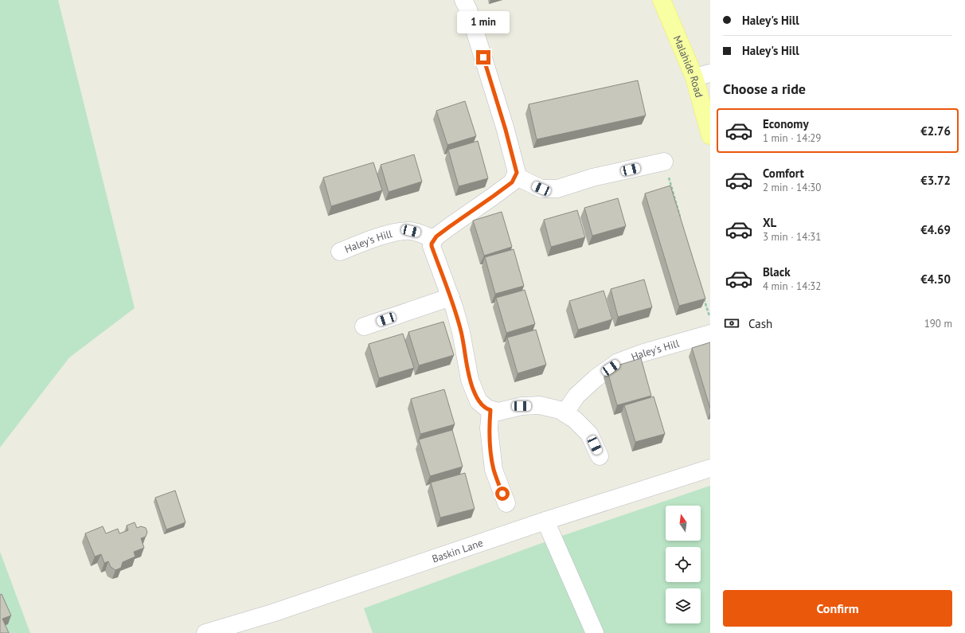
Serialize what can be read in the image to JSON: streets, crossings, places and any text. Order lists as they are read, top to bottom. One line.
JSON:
{"streets":{"main road":["Malahide Road"],"street":["Haley's Hill","Baskin Lane"]},"north":"top","page":{"banner":["Haley's Hill","Haley's Hill"],"bubble":"1 min","heading":"Choose a ride","list":[{"name":"Economy","note":"1 min · 14:29","value":"€2.76"},{"name":"Comfort","note":"2 min · 14:30","value":"€3.72"},{"name":"XL","note":"3 min · 14:31","value":"€4.69"},{"name":"Black","note":"4 min · 14:32","value":"€4.50"}],"pay":["Cash","190 m"],"buttons":"Confirm"}}
